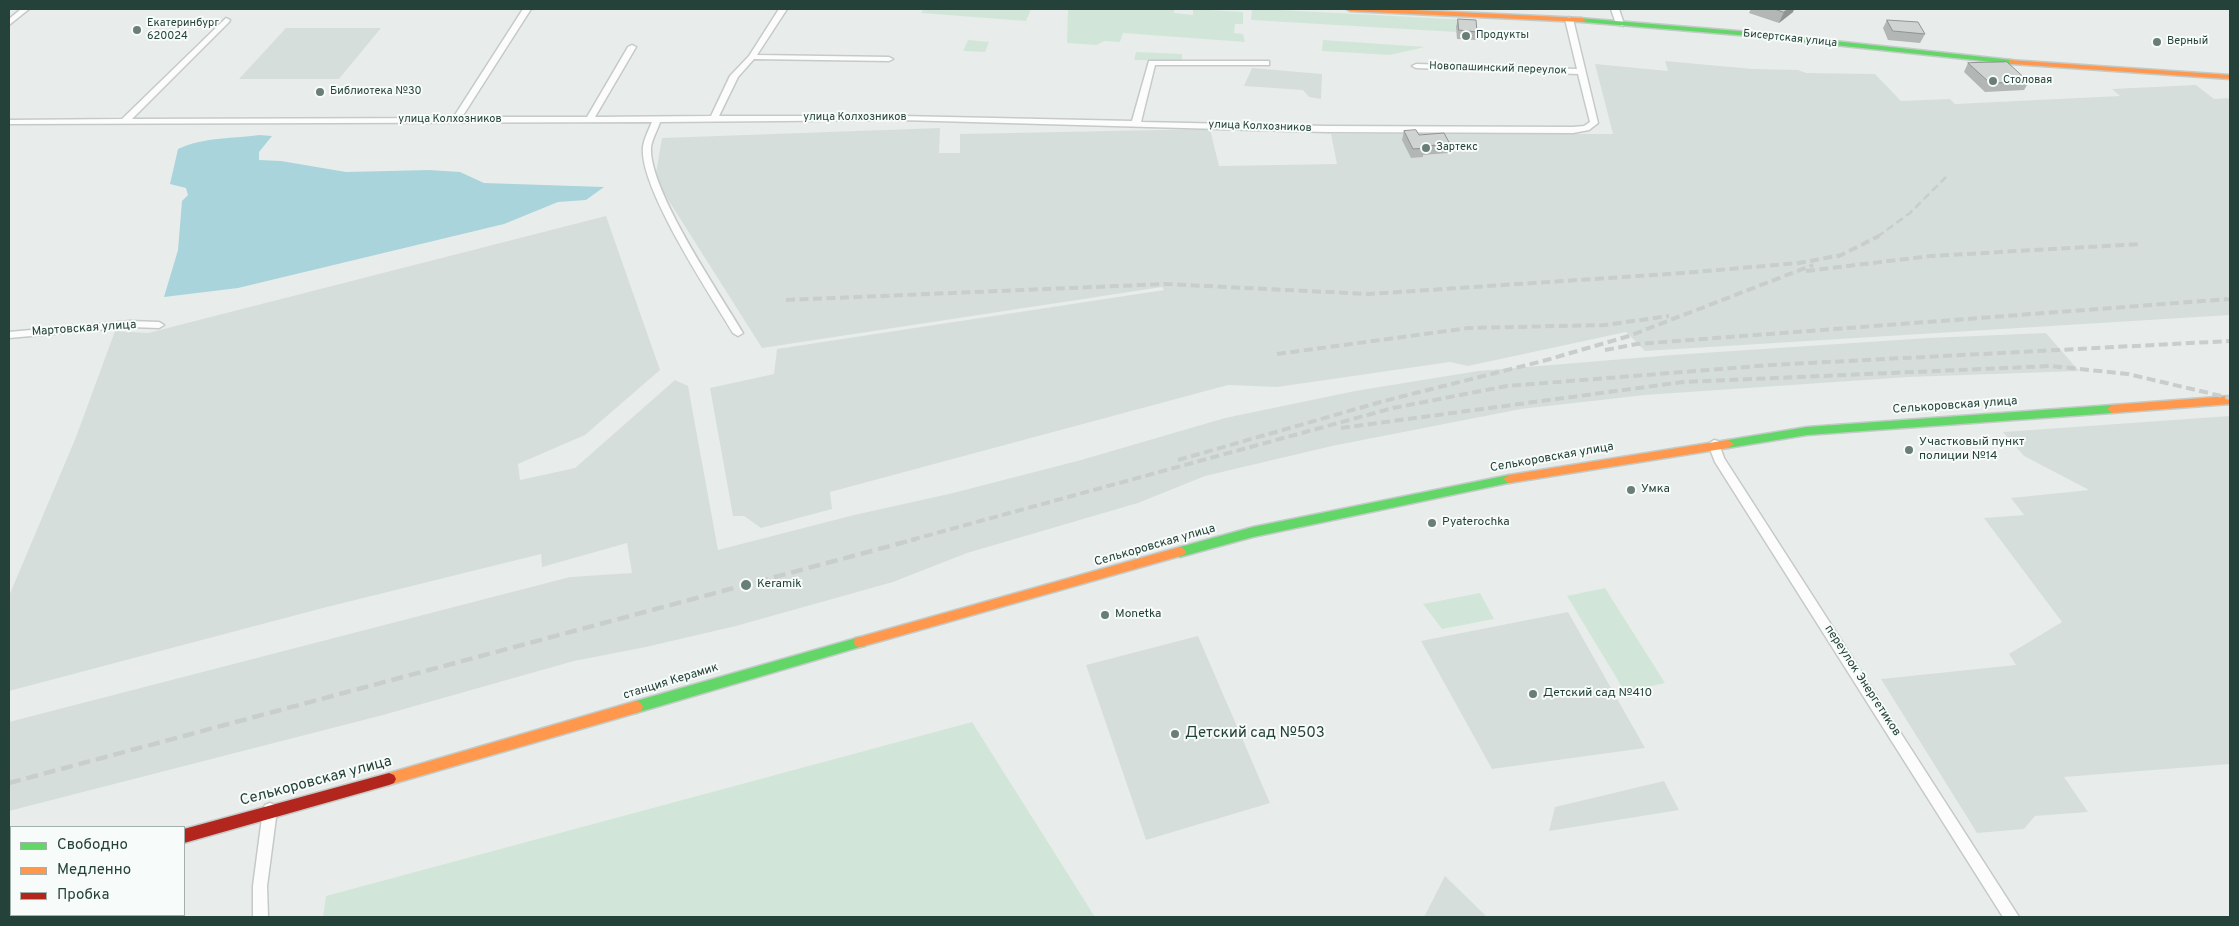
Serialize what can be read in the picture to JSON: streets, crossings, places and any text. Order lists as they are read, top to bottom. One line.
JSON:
{"streets":{"main road":["Бисертская улица","Селькоровская улица","станция Керамик"],"street":["Новопашинский переулок","улица Колхозников","Мартовская улица","переулок Энергетиков"]},"crossings":[["Бисертская улица","улица Колхозников"],["Новопашинский переулок","улица Колхозников"],["Селькоровская улица","переулок Энергетиков"],["Селькоровская улица","станция Керамик"]],"places":["Екатеринбург 620024","Продукты","Верный","Столовая","Библиотека №30","Зартекс","Участковый пункт полиции №14","Умка","Pyaterochka","Keramik","Monetka","Детский сад №410","Детский сад №503"],"legend":["Свободно","Медленно","Пробка"]}
